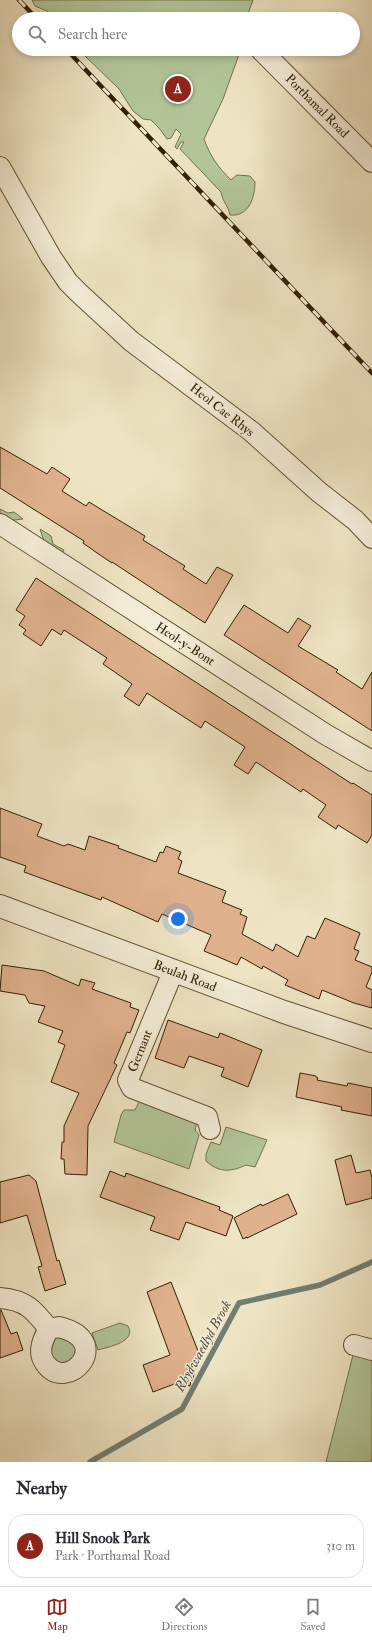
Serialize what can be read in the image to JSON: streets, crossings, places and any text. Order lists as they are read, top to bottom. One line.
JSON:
{"streets":{"street":["Porthamal Road","Heol Cae Rhys","Heol-y-Bont","Beulah Road","Gernant"]},"crossings":[["Beulah Road","Gernant"]],"water":["Rhydwaedlyd Brook"],"page":{"search":"Search here","pins":"A","heading":"Nearby","list":[{"mark":"A","name":"Hill Snook Park","note":"Park · Porthamal Road","value":"310 m"}],"nav":["Map","Directions","Saved"]}}
